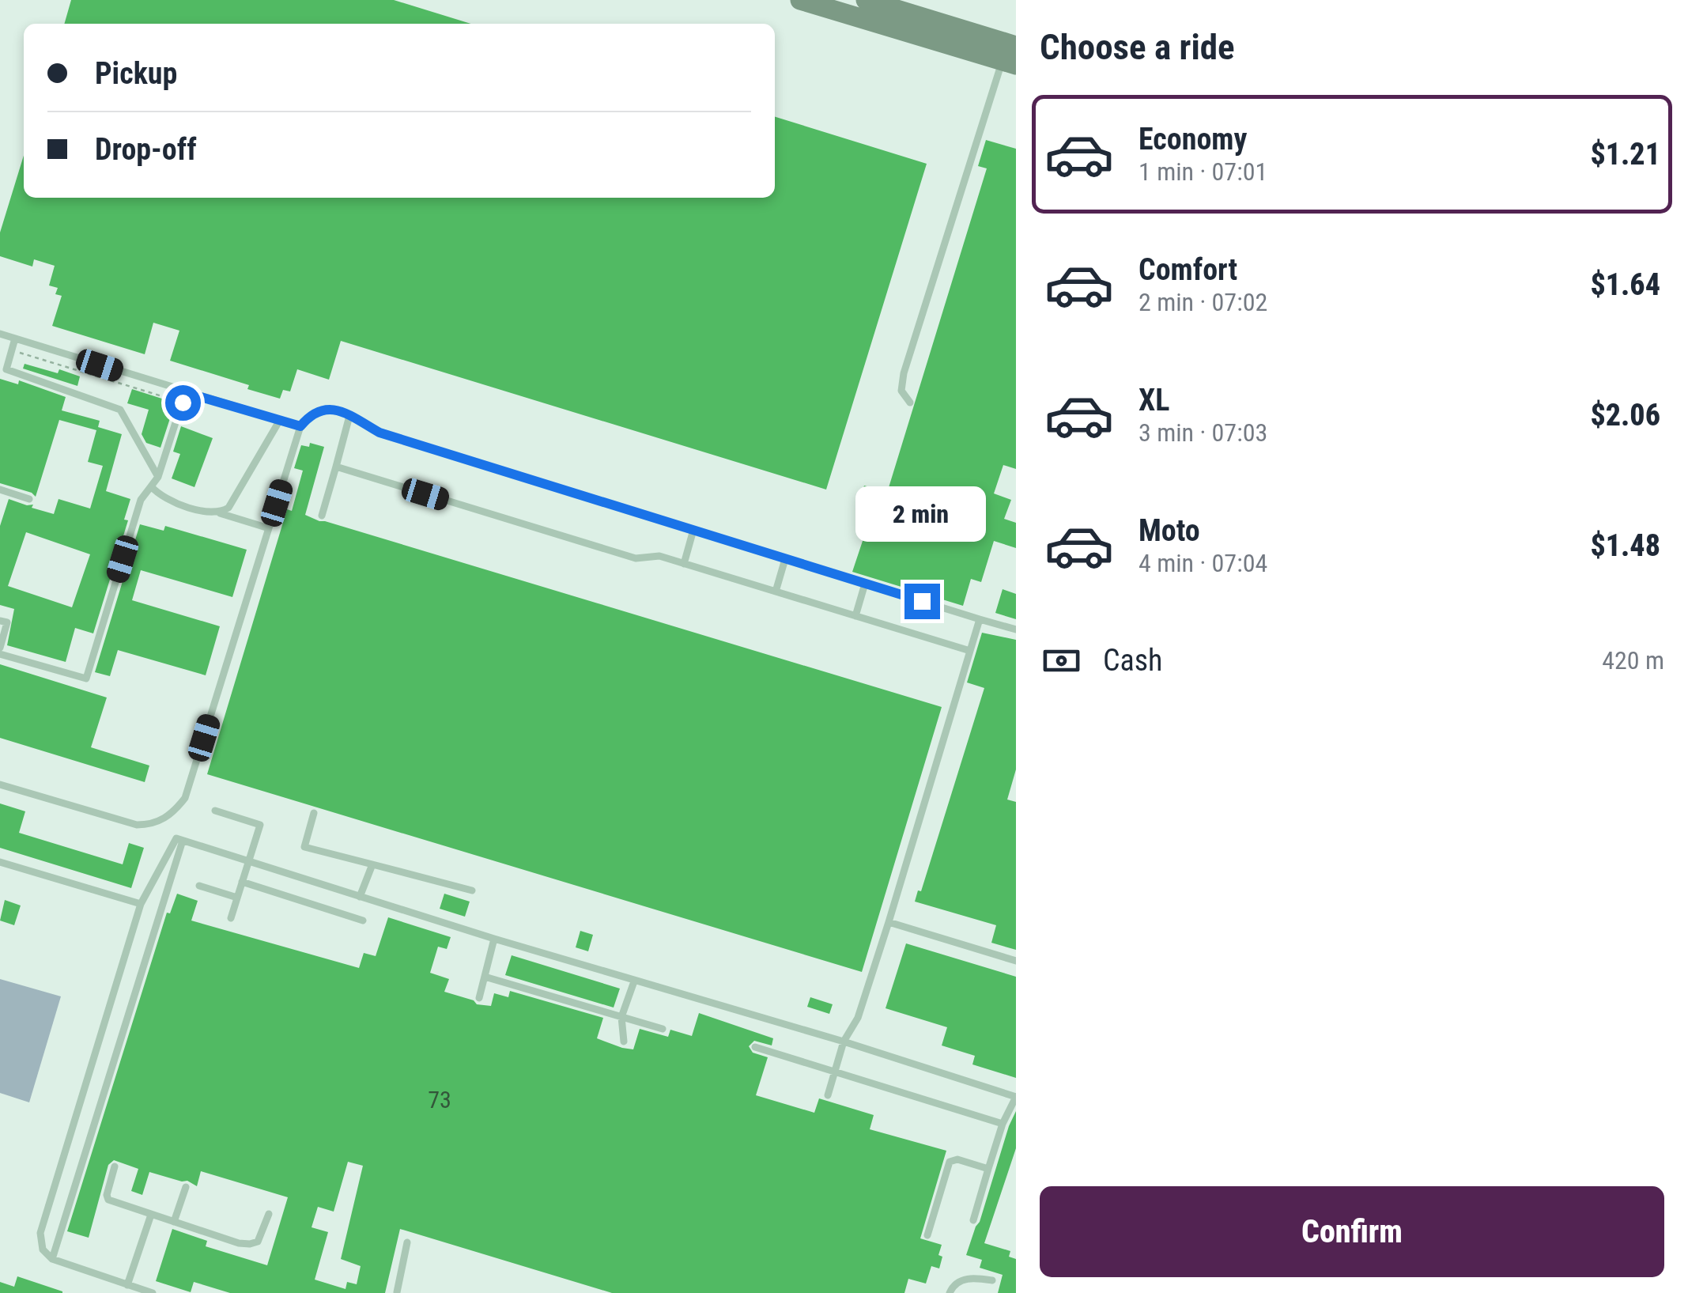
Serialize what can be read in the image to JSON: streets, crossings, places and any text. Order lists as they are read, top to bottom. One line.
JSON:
{"house_numbers":["73"],"page":{"heading":"Choose a ride","banner":["Pickup","Drop-off"],"list":[{"name":"Economy","note":"1 min · 07:01","value":"$1.21"},{"name":"Comfort","note":"2 min · 07:02","value":"$1.64"},{"name":"XL","note":"3 min · 07:03","value":"$2.06"},{"name":"Moto","note":"4 min · 07:04","value":"$1.48"}],"bubble":"2 min","pay":["Cash","420 m"],"buttons":"Confirm"}}
